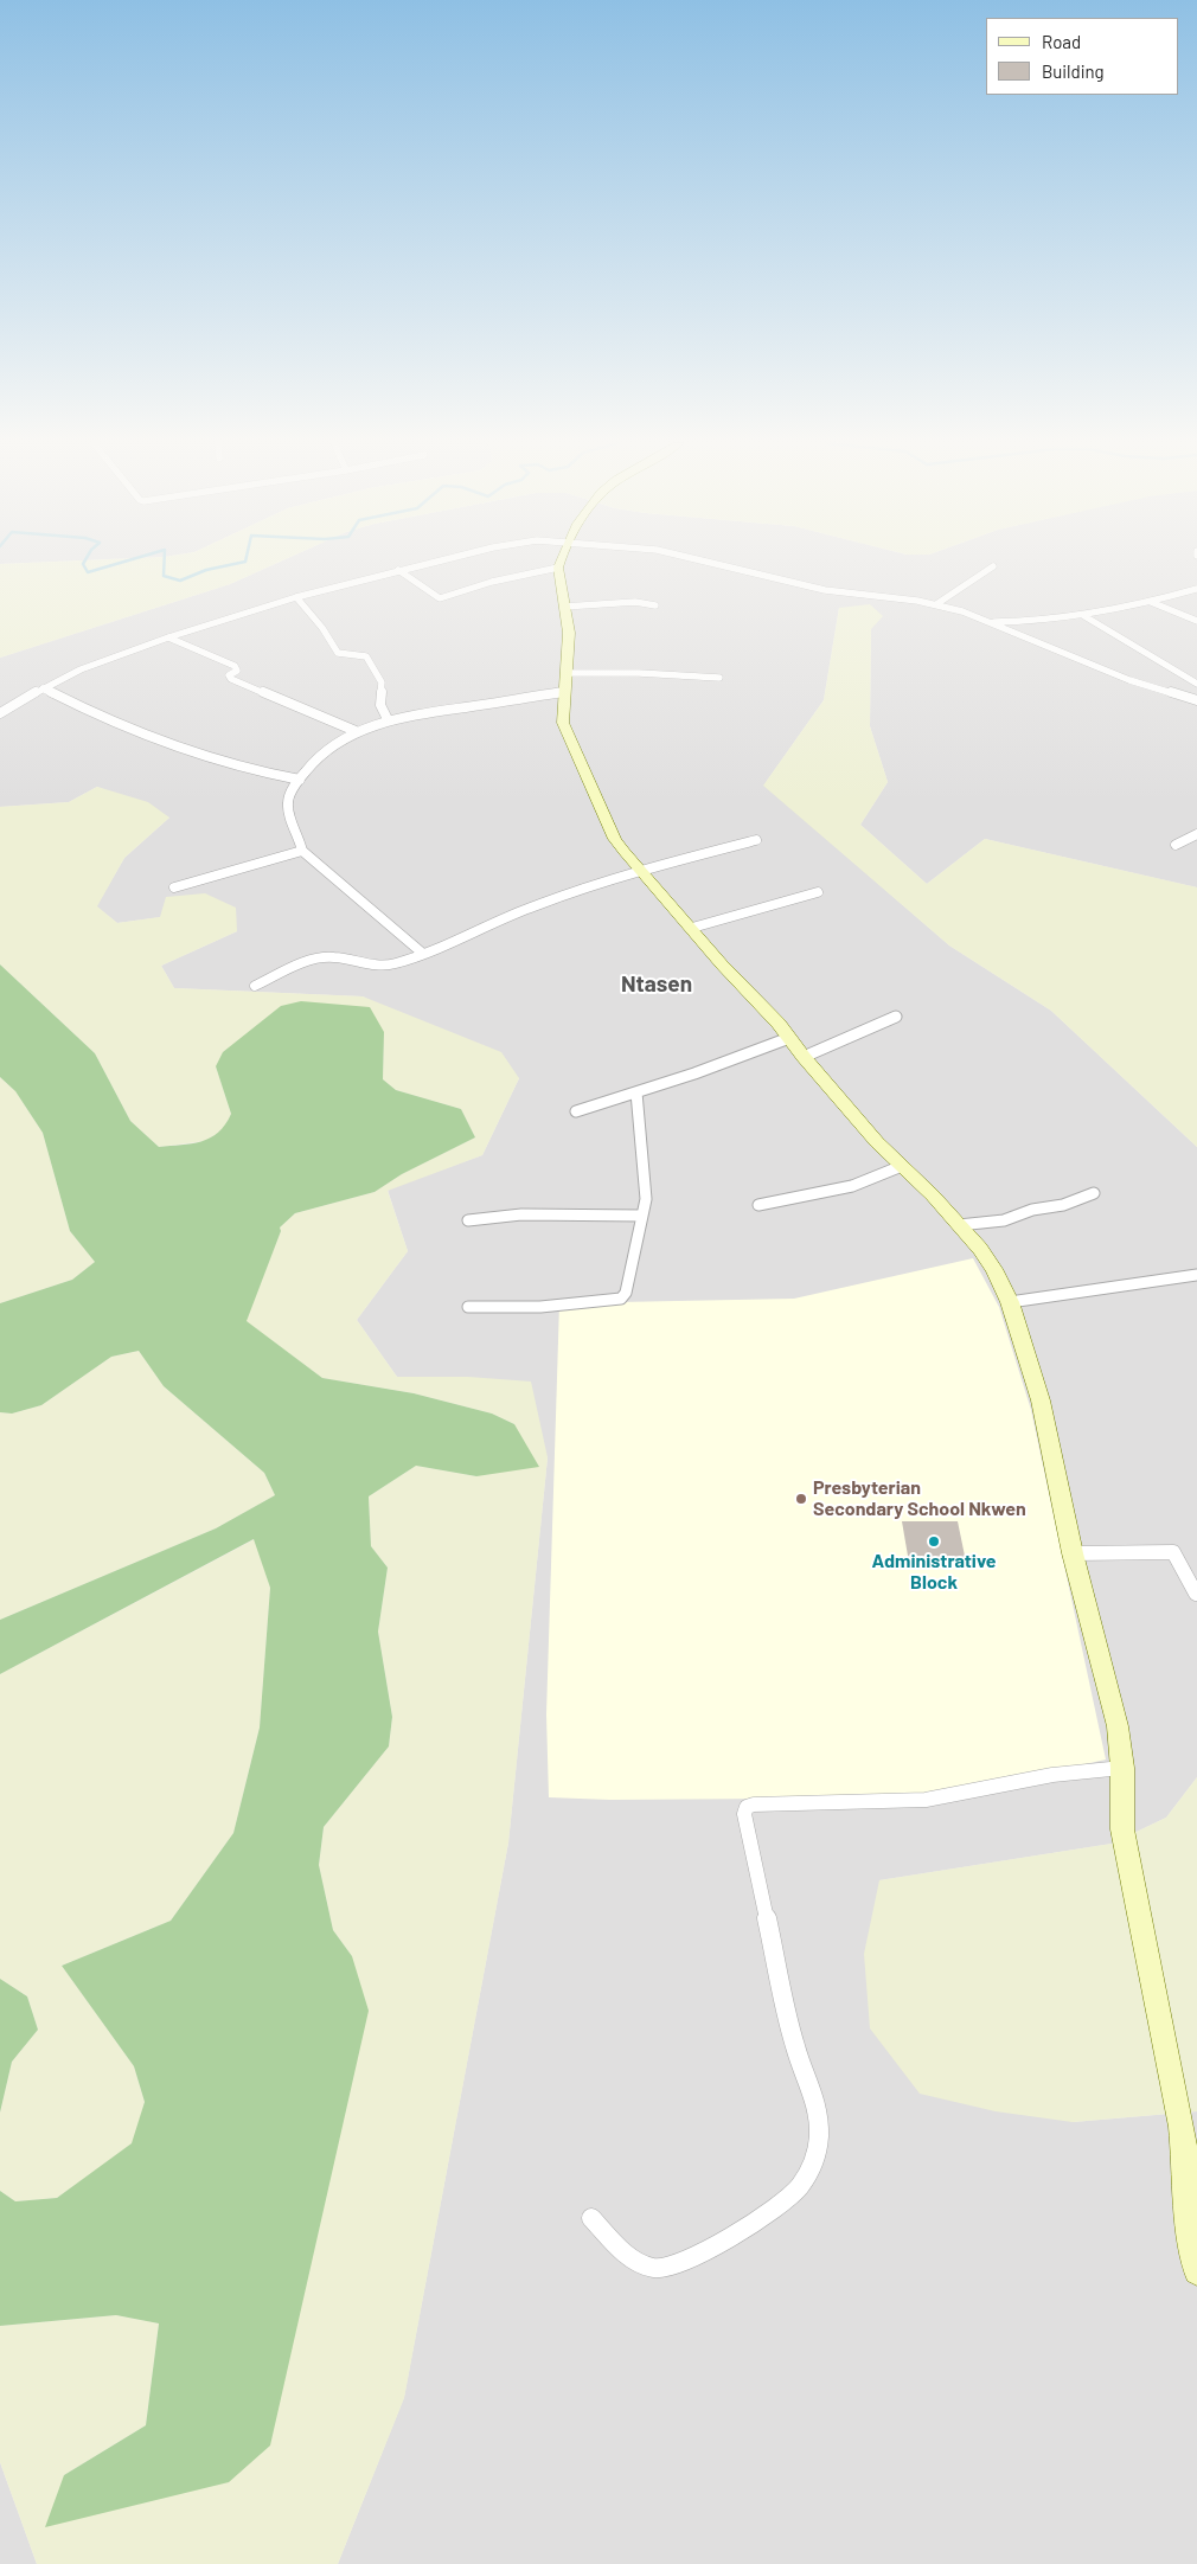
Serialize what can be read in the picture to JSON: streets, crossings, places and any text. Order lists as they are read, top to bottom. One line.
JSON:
{"districts":["Ntasen"],"places":["Presbyterian Secondary School Nkwen","Administrative Block"],"legend":["Road","Building"]}
